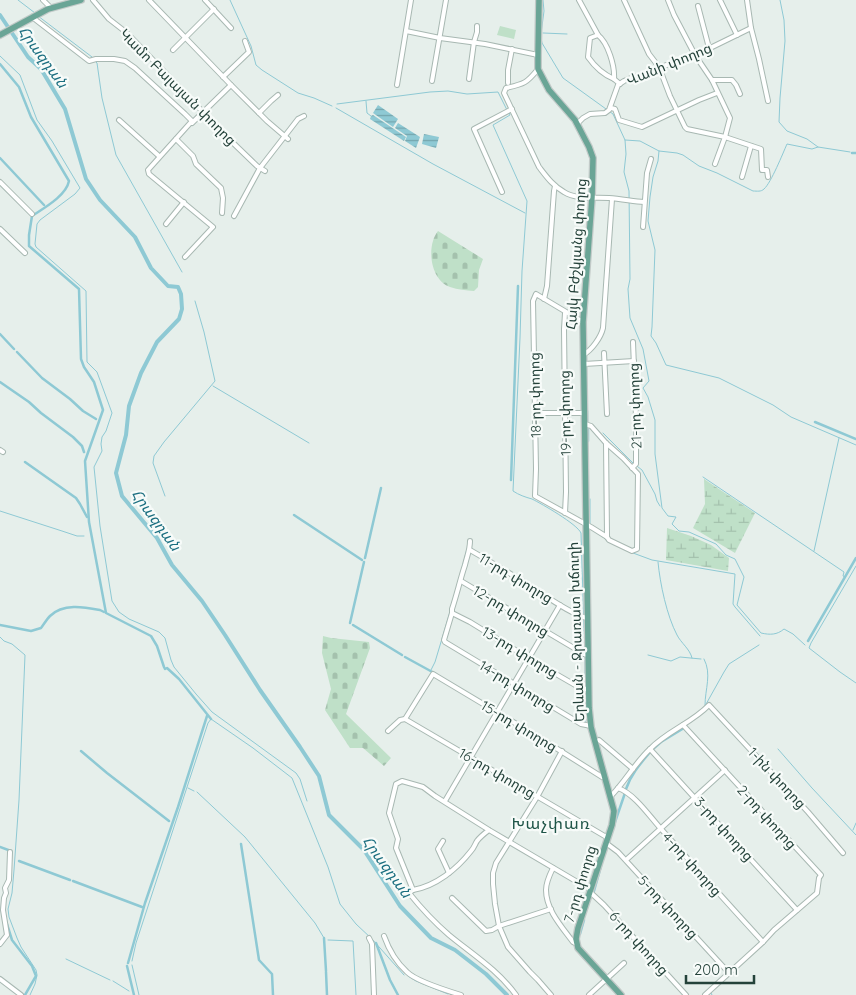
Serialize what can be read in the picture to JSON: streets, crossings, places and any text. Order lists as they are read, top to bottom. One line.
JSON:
{"streets":{"main road":["Հայկ Բժշկյանց փողոց","Երևան - Ջրառատ խճուղի","7-րդ փողոց"],"street":["Վանի փողոց","Կամո Բալայան փողոց","18-րդ փողոց","21-րդ փողոց","19-րդ փողոց","11-րդ փողոց","12-րդ փողոց","13-րդ փողոց","14-րդ փողոց","15-րդ փողոց","16-րդ փողոց","1-ին փողոց","2-րդ փողոց","3-րդ փողոց","4-րդ փողոց","5-րդ փողոց","6-րդ փողոց"]},"crossings":[["Վանի փողոց","Հայկ Բժշկյանց փողոց"],["Հայկ Բժշկյանց փողոց","Երևան - Ջրառատ խճուղի"],["18-րդ փողոց","19-րդ փողոց"],["11-րդ փողոց","Երևան - Ջրառատ խճուղի"],["12-րդ փողոց","Երևան - Ջրառատ խճուղի"],["Երևան - Ջրառատ խճուղի","13-րդ փողոց"],["Երևան - Ջրառատ խճուղի","14-րդ փողոց"],["Երևան - Ջրառատ խճուղի","15-րդ փողոց"],["Երևան - Ջրառատ խճուղի","7-րդ փողոց"],["13-րդ փողոց","14-րդ փողոց"],["15-րդ փողոց","16-րդ փողոց"],["16-րդ փողոց","7-րդ փողոց"],["16-րդ փողոց","5-րդ փողոց"],["1-ին փողոց","2-րդ փողոց"],["2-րդ փողոց","3-րդ փողոց"],["7-րդ փողոց","5-րդ փողոց"],["7-րդ փողոց","6-րդ փողոց"]],"districts":["Խաչփառ"],"water":["Հրազդան"],"scale_bar":"200 m"}
